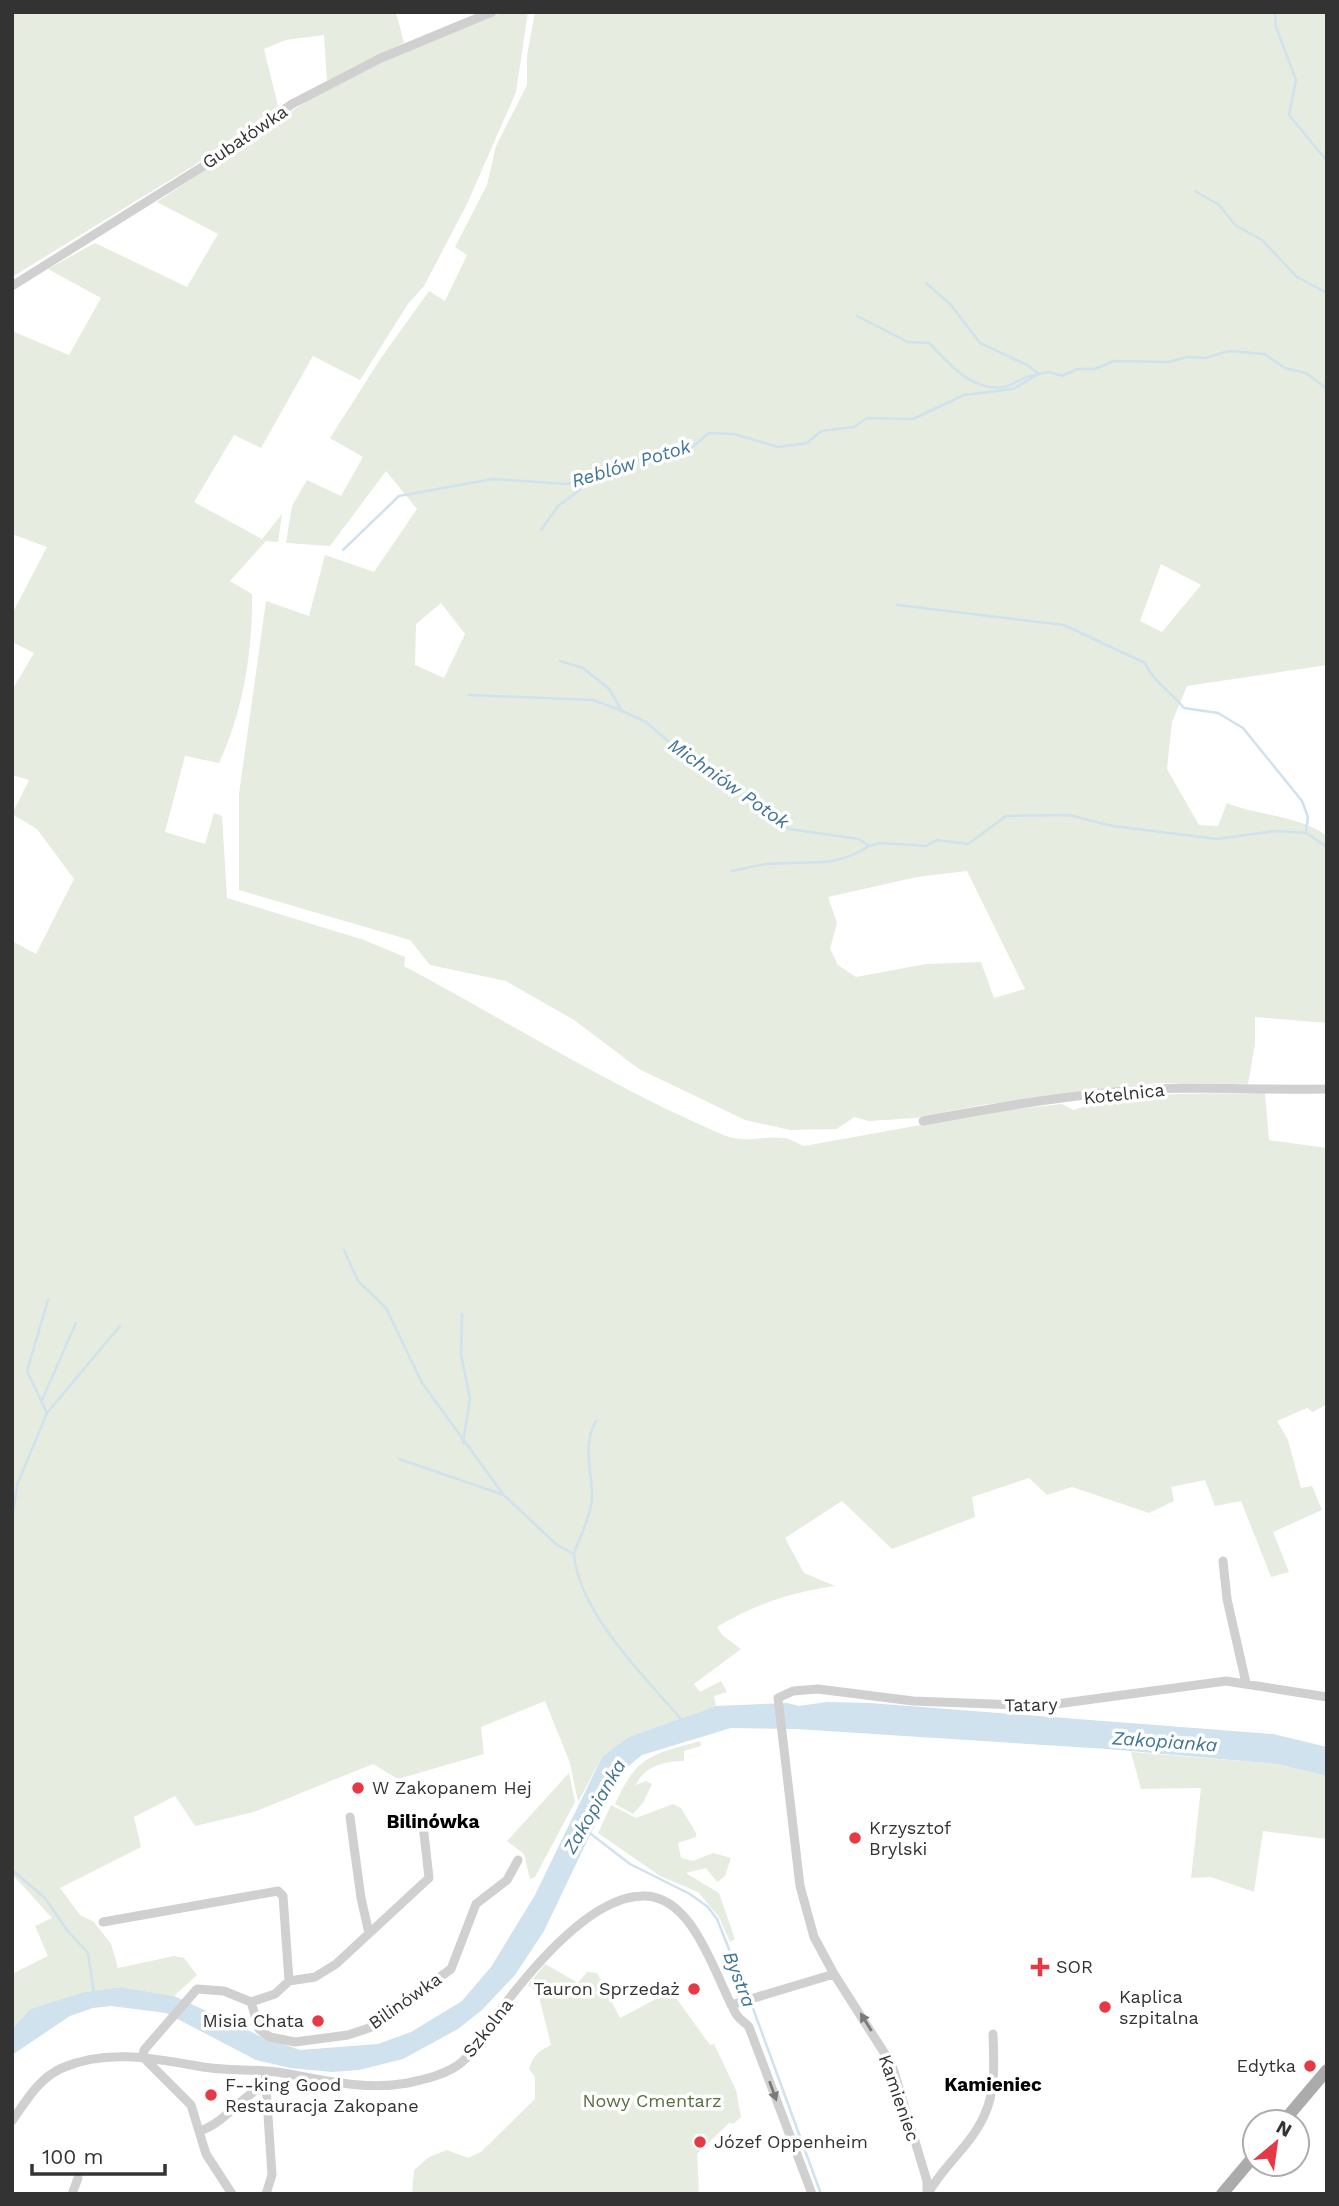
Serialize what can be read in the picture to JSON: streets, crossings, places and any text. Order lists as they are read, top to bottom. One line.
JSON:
{"streets":{"street":["Gubałówka","Kotelnica","Tatary","Bilinówka","Szkolna","Kamieniec"]},"crossings":[["Tatary","Kamieniec"]],"one_way":["Kamieniec"],"districts":["Bilinówka","Kamieniec"],"water":["Reblów Potok","Michniów Potok","Zakopianka","Bystra"],"parks":["Nowy Cmentarz"],"places":{"other":["W Zakopanem Hej","Krzysztof Brylski","Tauron Sprzedaż","Kaplica szpitalna","Misia Chata","Edytka","F--king Good Restauracja Zakopane","Józef Oppenheim"],"health":["SOR"]},"scale_bar":"100 m","north":"top right"}
